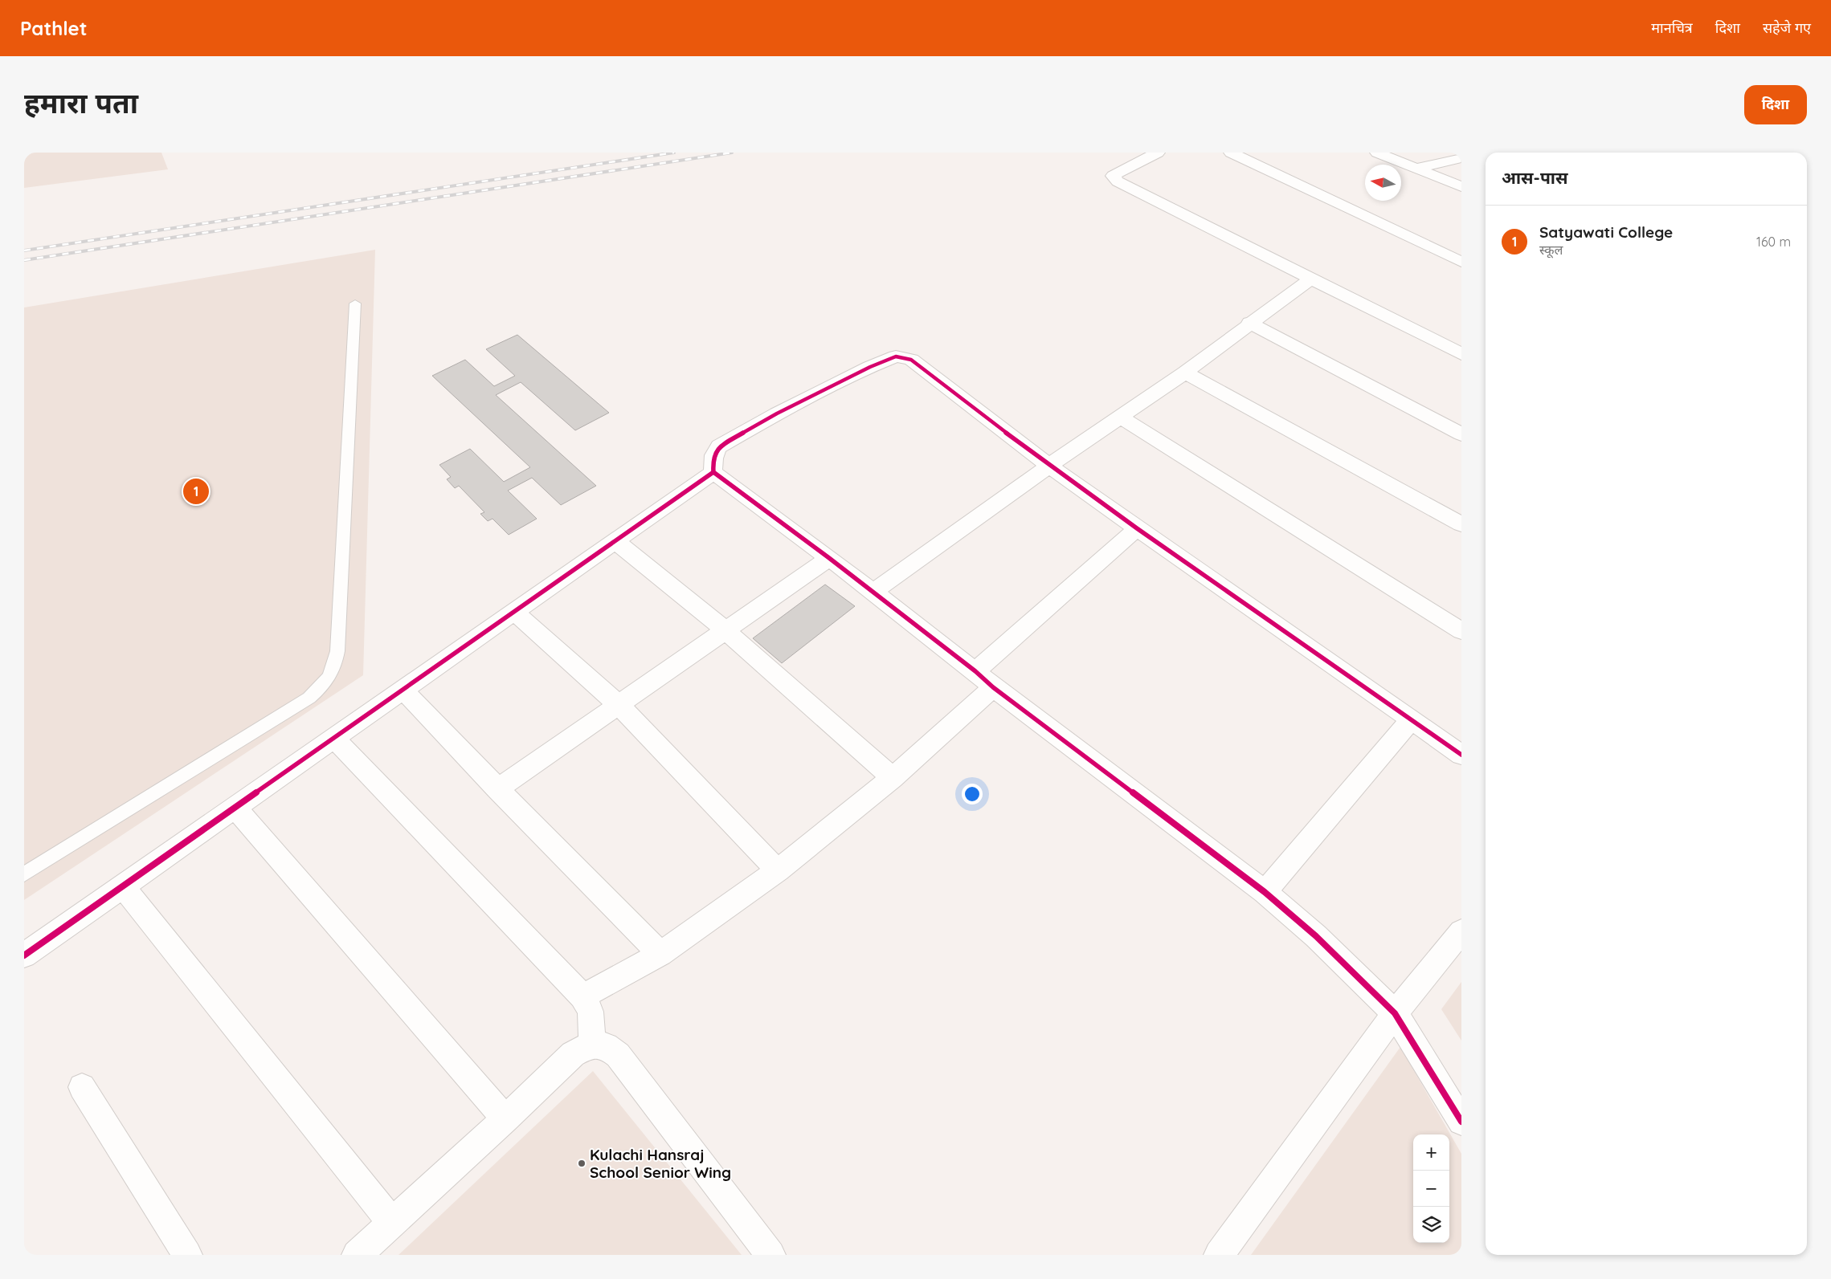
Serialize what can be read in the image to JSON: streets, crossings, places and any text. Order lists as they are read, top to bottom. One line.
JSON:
{"places":["Kulachi Hansraj School Senior Wing"],"north":"left","page":{"header":"Pathlet","nav":["मानचित्र","दिशा","सहेजे गए"],"title":"हमारा पता","buttons":"दिशा","heading":"आस-पास","list":[{"mark":"1","name":"Satyawati College","note":"स्कूल","value":"160 m"}],"pins":"1","map_buttons":["+","−"]}}
